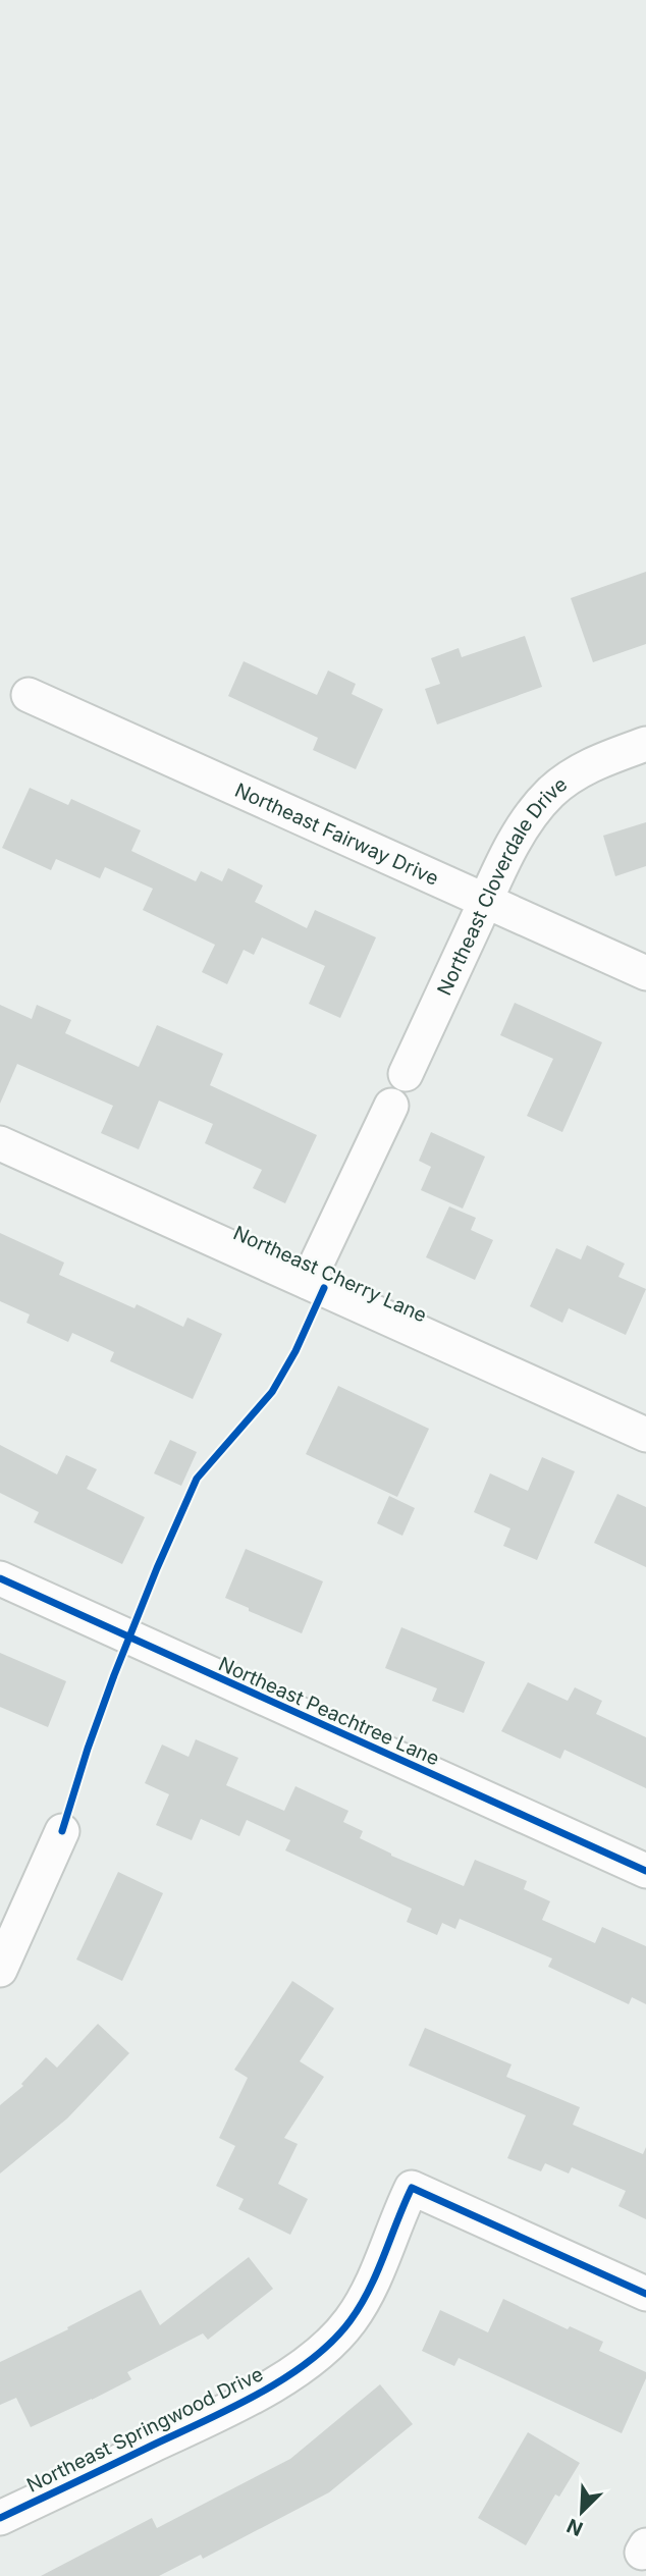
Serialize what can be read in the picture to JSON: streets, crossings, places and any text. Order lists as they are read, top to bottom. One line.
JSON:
{"streets":{"street":["Northeast Fairway Drive","Northeast Cloverdale Drive","Northeast Cherry Lane","Northeast Peachtree Lane","Northeast Springwood Drive"]},"crossings":[["Northeast Fairway Drive","Northeast Cloverdale Drive"]],"north":"bottom left"}
